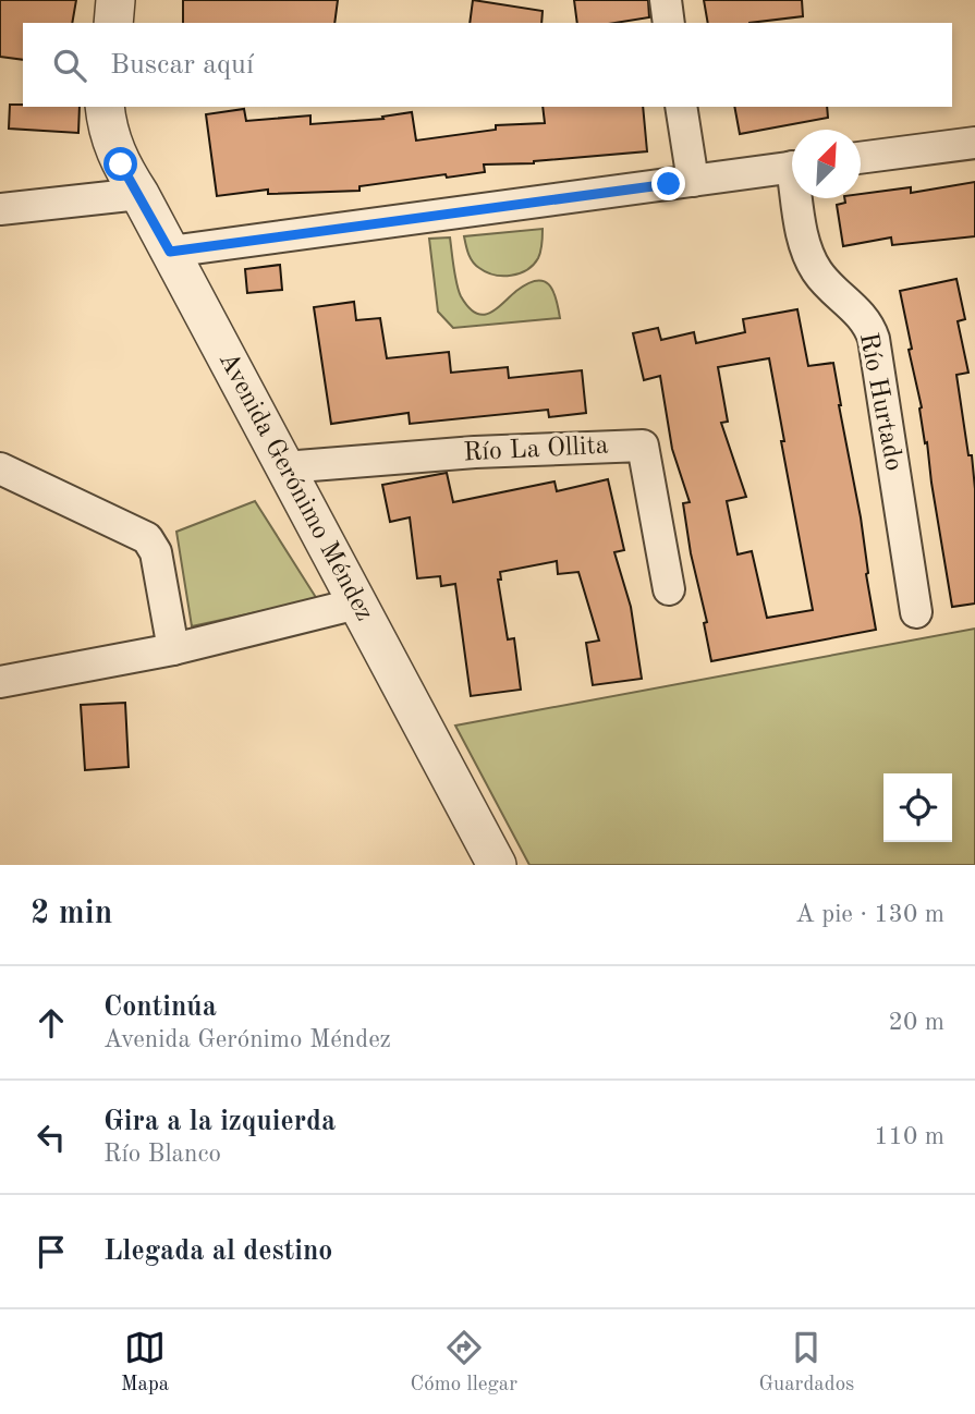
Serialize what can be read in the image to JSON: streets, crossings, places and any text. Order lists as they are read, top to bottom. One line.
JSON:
{"streets":{"street":["Río Hurtado","Río La Ollita","Avenida Gerónimo Méndez"]},"crossings":[["Río La Ollita","Avenida Gerónimo Méndez"]],"north":"top right","page":{"search":"Buscar aquí","heading":["2 min","A pie · 130 m"],"list":[["Continúa","Avenida Gerónimo Méndez","20 m"],["Gira a la izquierda","Río Blanco","110 m"],"Llegada al destino"],"nav":["Mapa","Cómo llegar","Guardados"]}}
